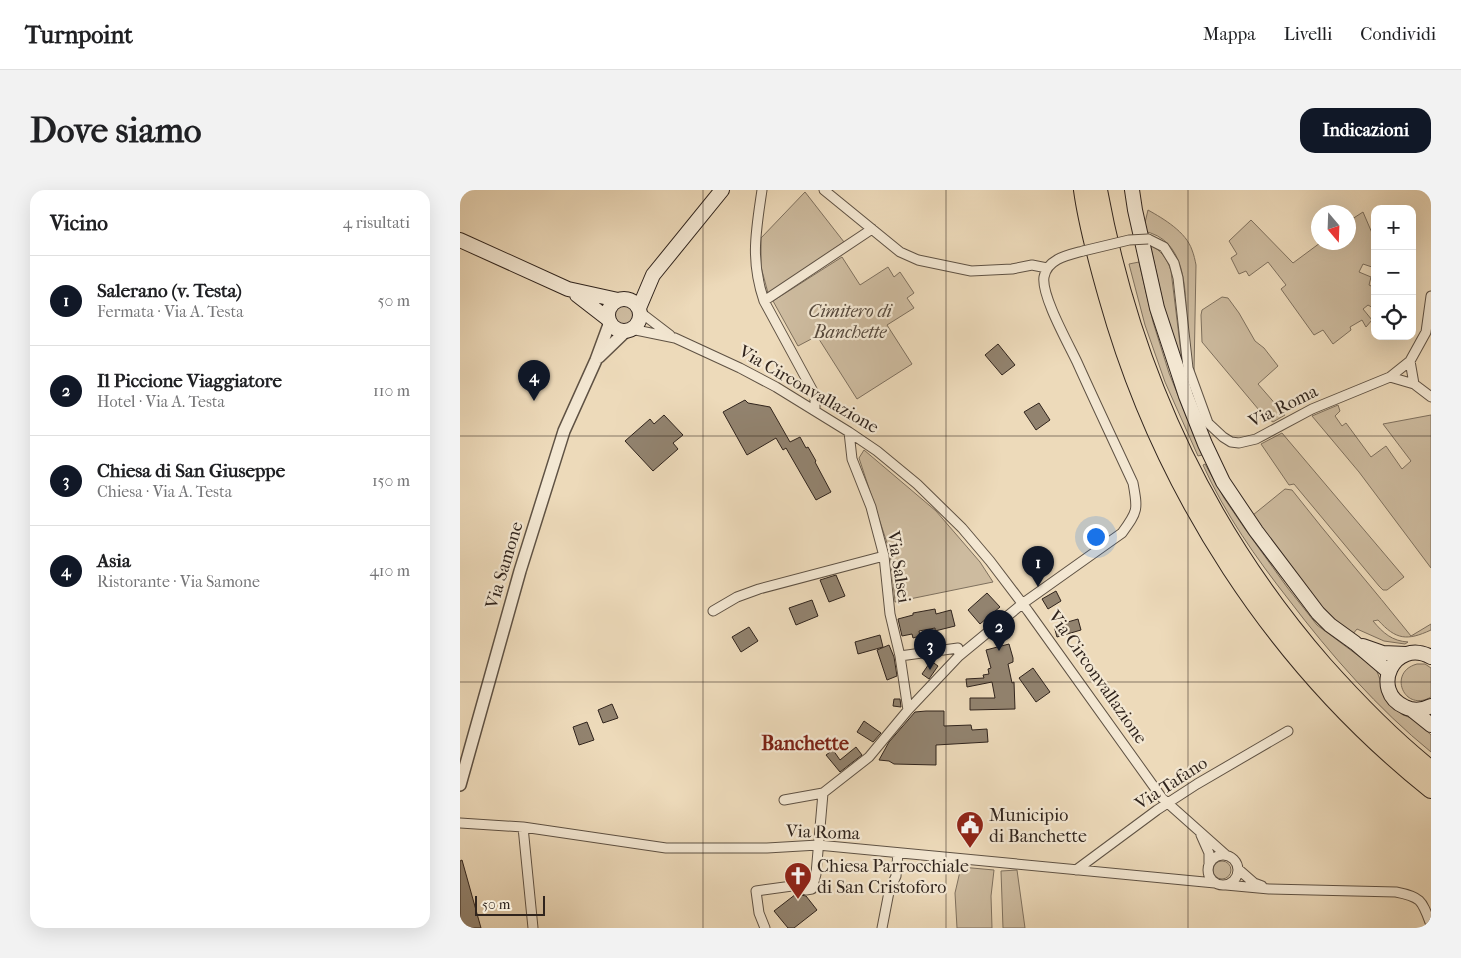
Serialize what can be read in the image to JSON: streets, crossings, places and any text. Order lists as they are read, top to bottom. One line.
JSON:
{"streets":{"street":["Via Circonvallazione","Via Roma","Via Samone","Via Salsei","Via Tafano"]},"crossings":[["Via Circonvallazione","Via Roma"],["Via Circonvallazione","Via Samone"],["Via Circonvallazione","Via Salsei"],["Via Circonvallazione","Via Tafano"],["Via Roma","Via Tafano"]],"districts":["Banchette"],"parks":["Cimitero di Banchette"],"places":{"public building":["Municipio di Banchette"],"church":["Chiesa Parrocchiale di San Cristoforo"]},"scale_bar":"50 m","north":"bottom","page":{"header":"Turnpoint","nav":["Mappa","Livelli","Condividi"],"buttons":"Indicazioni","title":"Dove siamo","heading":["Vicino","4 risultati"],"map_buttons":["+","−"],"list":[{"mark":"1","name":"Salerano (v. Testa)","note":"Fermata · Via A. Testa","value":"50 m"},{"mark":"2","name":"Il Piccione Viaggiatore","note":"Hotel · Via A. Testa","value":"110 m"},{"mark":"3","name":"Chiesa di San Giuseppe","note":"Chiesa · Via A. Testa","value":"150 m"},{"mark":"4","name":"Asia","note":"Ristorante · Via Samone","value":"410 m"}],"pins":["4","1","2","3"],"scale":"50 m"}}
